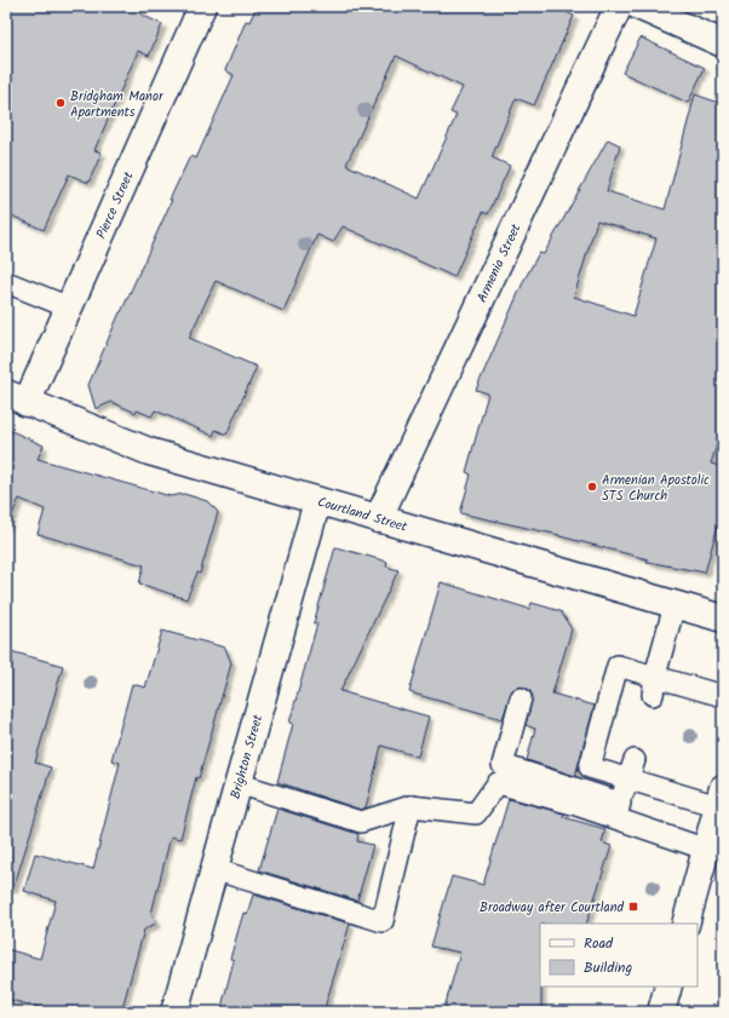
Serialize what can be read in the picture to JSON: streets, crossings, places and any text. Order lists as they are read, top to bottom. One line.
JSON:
{"streets":{"street":["Pierce Street","Armenia Street","Courtland Street","Brighton Street"]},"crossings":[["Pierce Street","Courtland Street"],["Armenia Street","Courtland Street"],["Courtland Street","Brighton Street"]],"places":{"other":["Bridgham Manor Apartments","Armenian Apostolic STS Church"],"transit":["Broadway after Courtland"]},"legend":["Road","Building"]}
